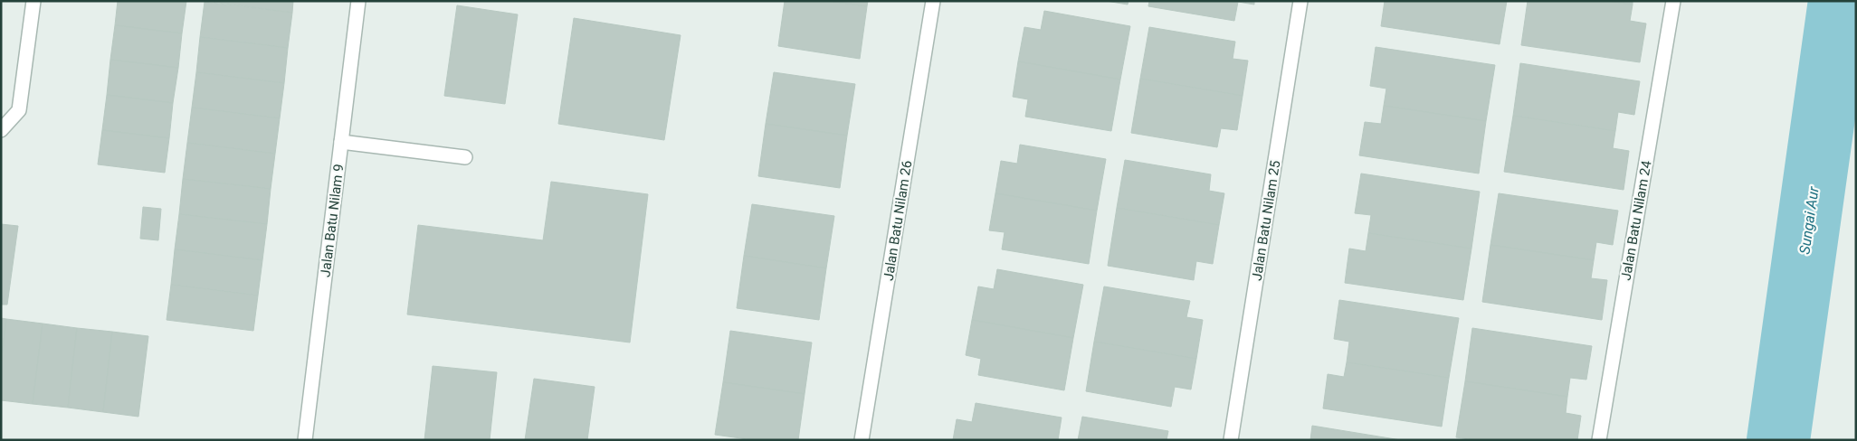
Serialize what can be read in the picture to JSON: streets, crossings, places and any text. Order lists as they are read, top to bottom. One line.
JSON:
{"streets":{"street":["Jalan Batu Nilam 9","Jalan Batu Nilam 26","Jalan Batu Nilam 25","Jalan Batu Nilam 24"]},"water":["Sungai Aur"]}
